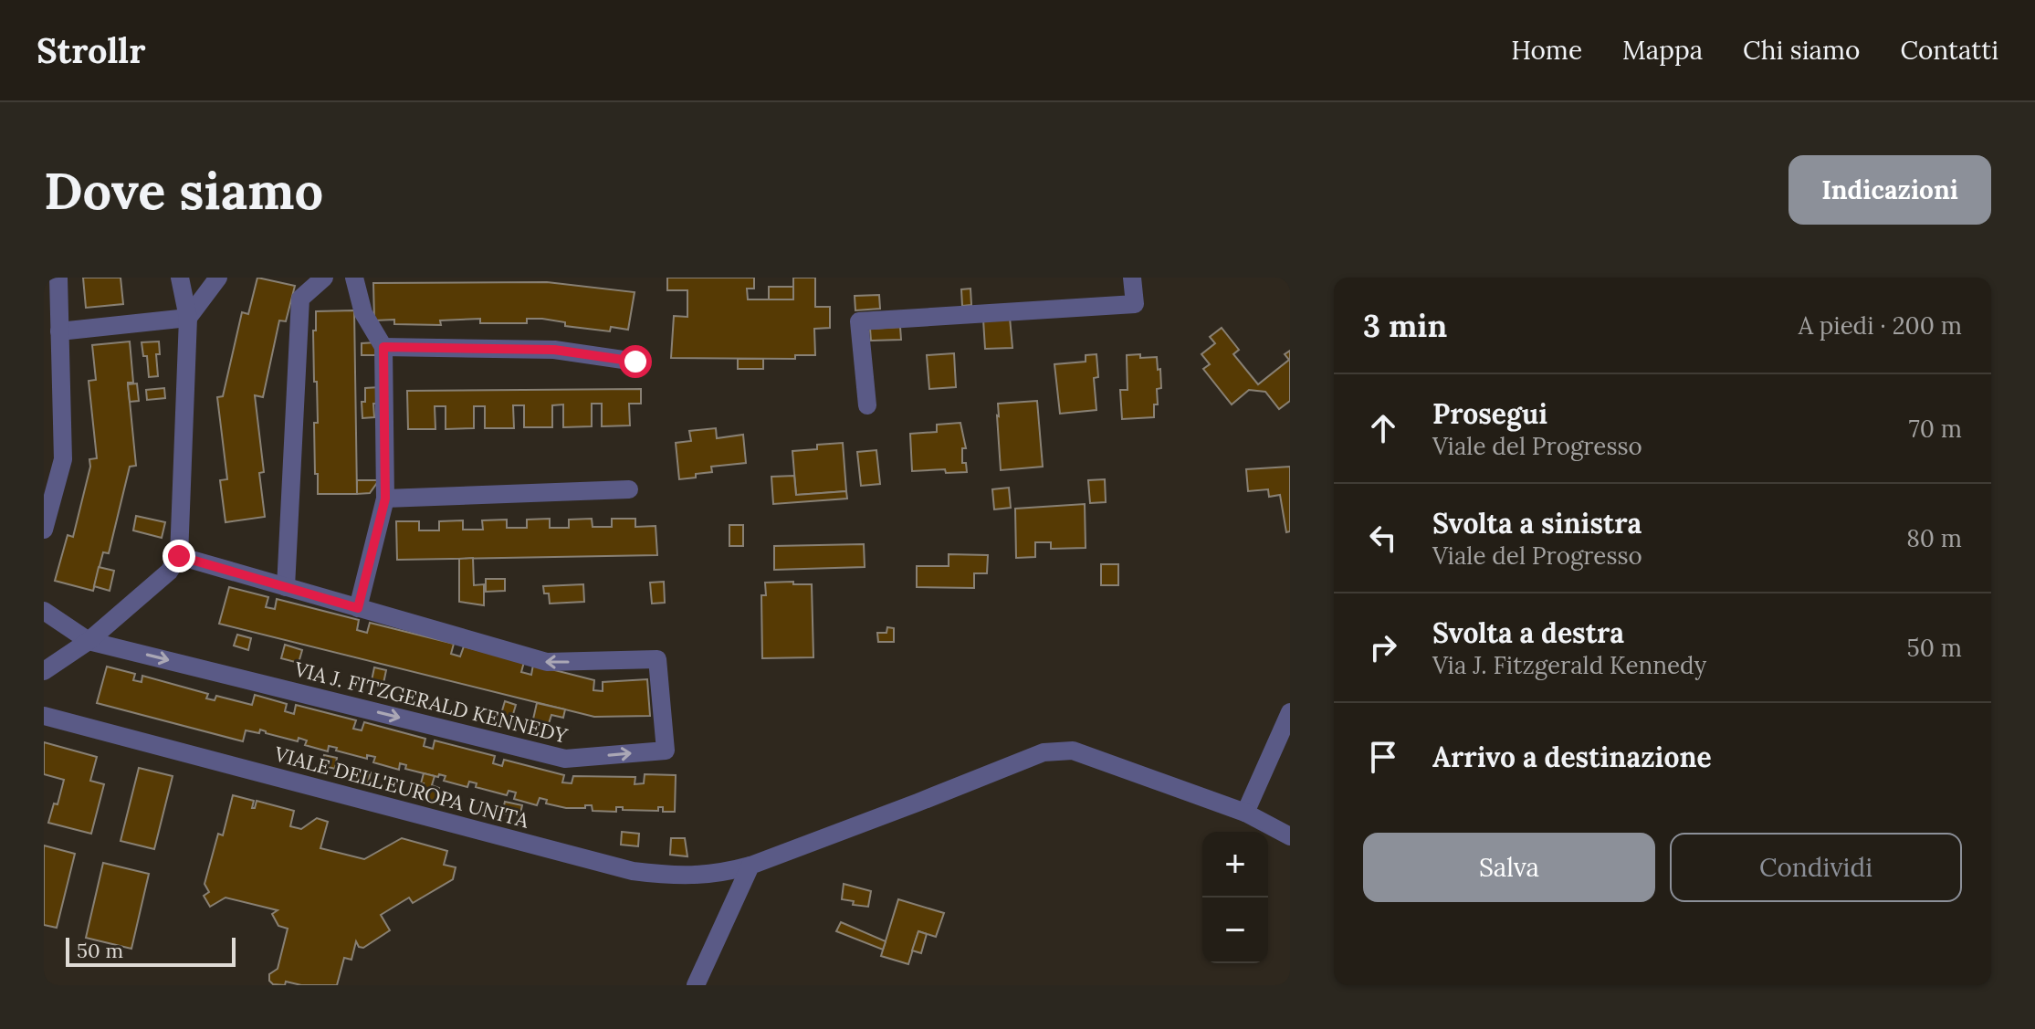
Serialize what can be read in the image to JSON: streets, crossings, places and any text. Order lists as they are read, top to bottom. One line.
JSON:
{"streets":{"street":["VIA J. FITZGERALD KENNEDY","VIALE DELL'EUROPA UNITA"]},"scale_bar":"50 m","page":{"header":"Strollr","nav":["Home","Mappa","Chi siamo","Contatti"],"buttons":["Indicazioni",["Salva","Condividi"]],"title":"Dove siamo","heading":["3 min","A piedi · 200 m"],"list":[["Prosegui","Viale del Progresso","70 m"],["Svolta a sinistra","Viale del Progresso","80 m"],["Svolta a destra","Via J. Fitzgerald Kennedy","50 m"],"Arrivo a destinazione"],"map_buttons":["+","−"],"scale":"50 m"}}
